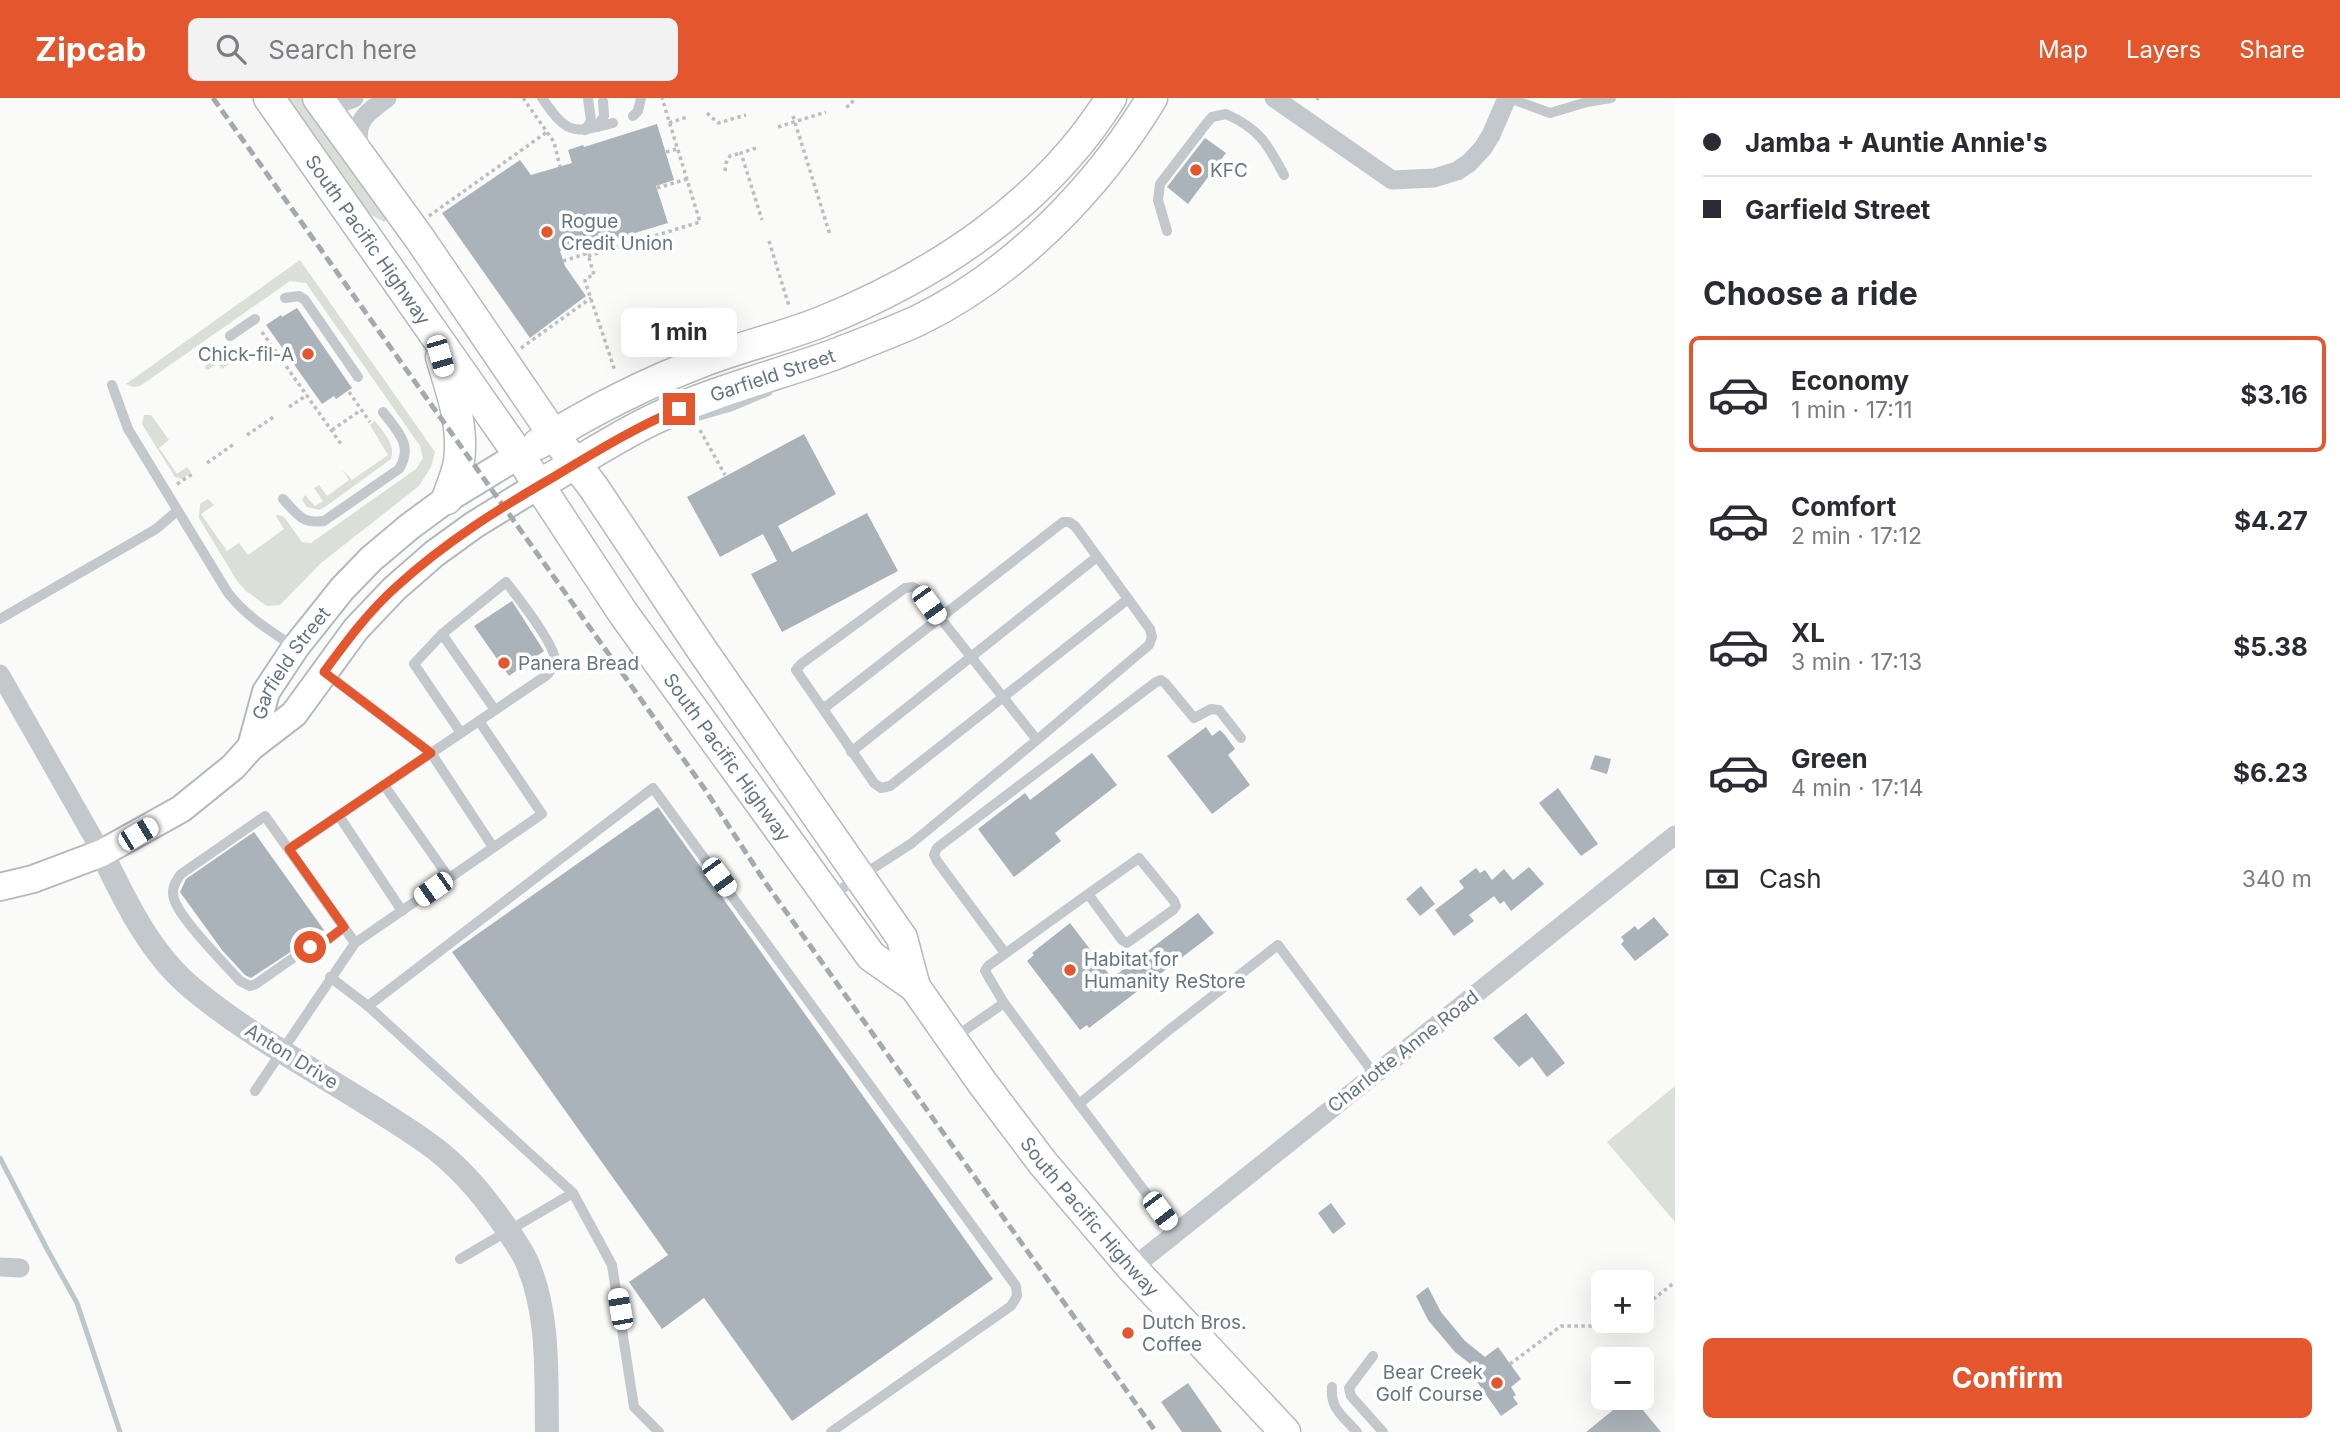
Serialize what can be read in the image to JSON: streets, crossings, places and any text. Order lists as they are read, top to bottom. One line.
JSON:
{"streets":{"main road":["South Pacific Highway","Garfield Street"],"street":["Charlotte Anne Road","Anton Drive"]},"crossings":[["South Pacific Highway","Garfield Street"],["South Pacific Highway","Charlotte Anne Road"],["Garfield Street","Anton Drive"]],"places":["KFC","Rogue Credit Union","Chick-fil-A","Panera Bread","Habitat for Humanity ReStore","Dutch Bros. Coffee","Bear Creek Golf Course"],"page":{"header":"Zipcab","search":"Search here","nav":["Map","Layers","Share"],"banner":["Jamba + Auntie Annie's","Garfield Street"],"heading":"Choose a ride","bubble":"1 min","list":[{"name":"Economy","note":"1 min · 17:11","value":"$3.16"},{"name":"Comfort","note":"2 min · 17:12","value":"$4.27"},{"name":"XL","note":"3 min · 17:13","value":"$5.38"},{"name":"Green","note":"4 min · 17:14","value":"$6.23"}],"pay":["Cash","340 m"],"map_buttons":["+","−"],"buttons":"Confirm"}}
